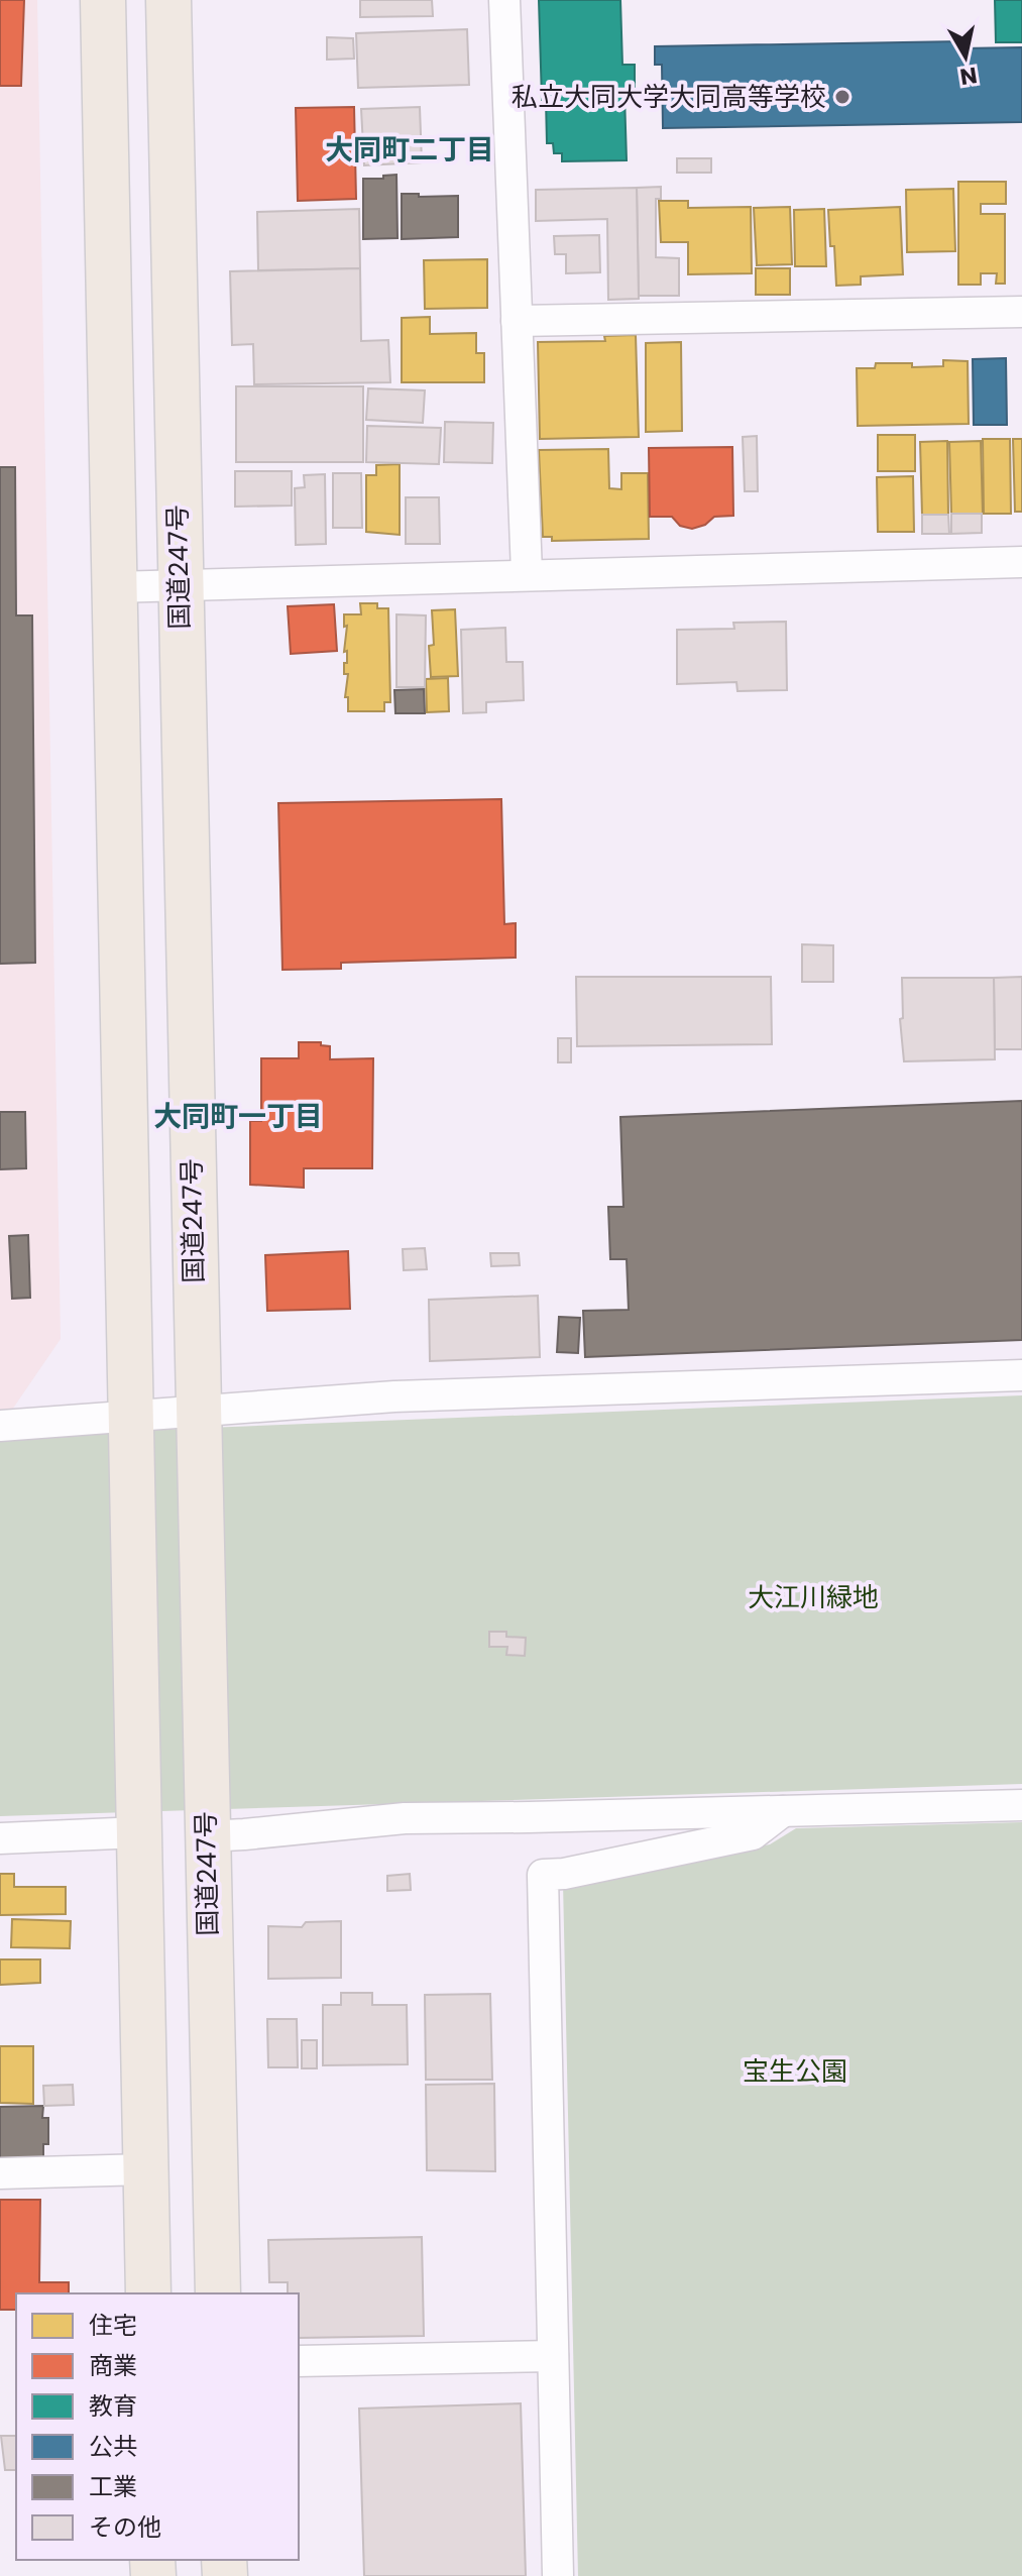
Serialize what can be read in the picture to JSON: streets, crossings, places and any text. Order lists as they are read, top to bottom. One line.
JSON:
{"streets":{"highway":["国道247号"]},"districts":["大同町二丁目","大同町一丁目"],"parks":["大江川緑地","宝生公園"],"places":["私立大同大学大同高等学校"],"legend":["住宅","商業","教育","公共","工業","その他"],"north":"bottom"}
